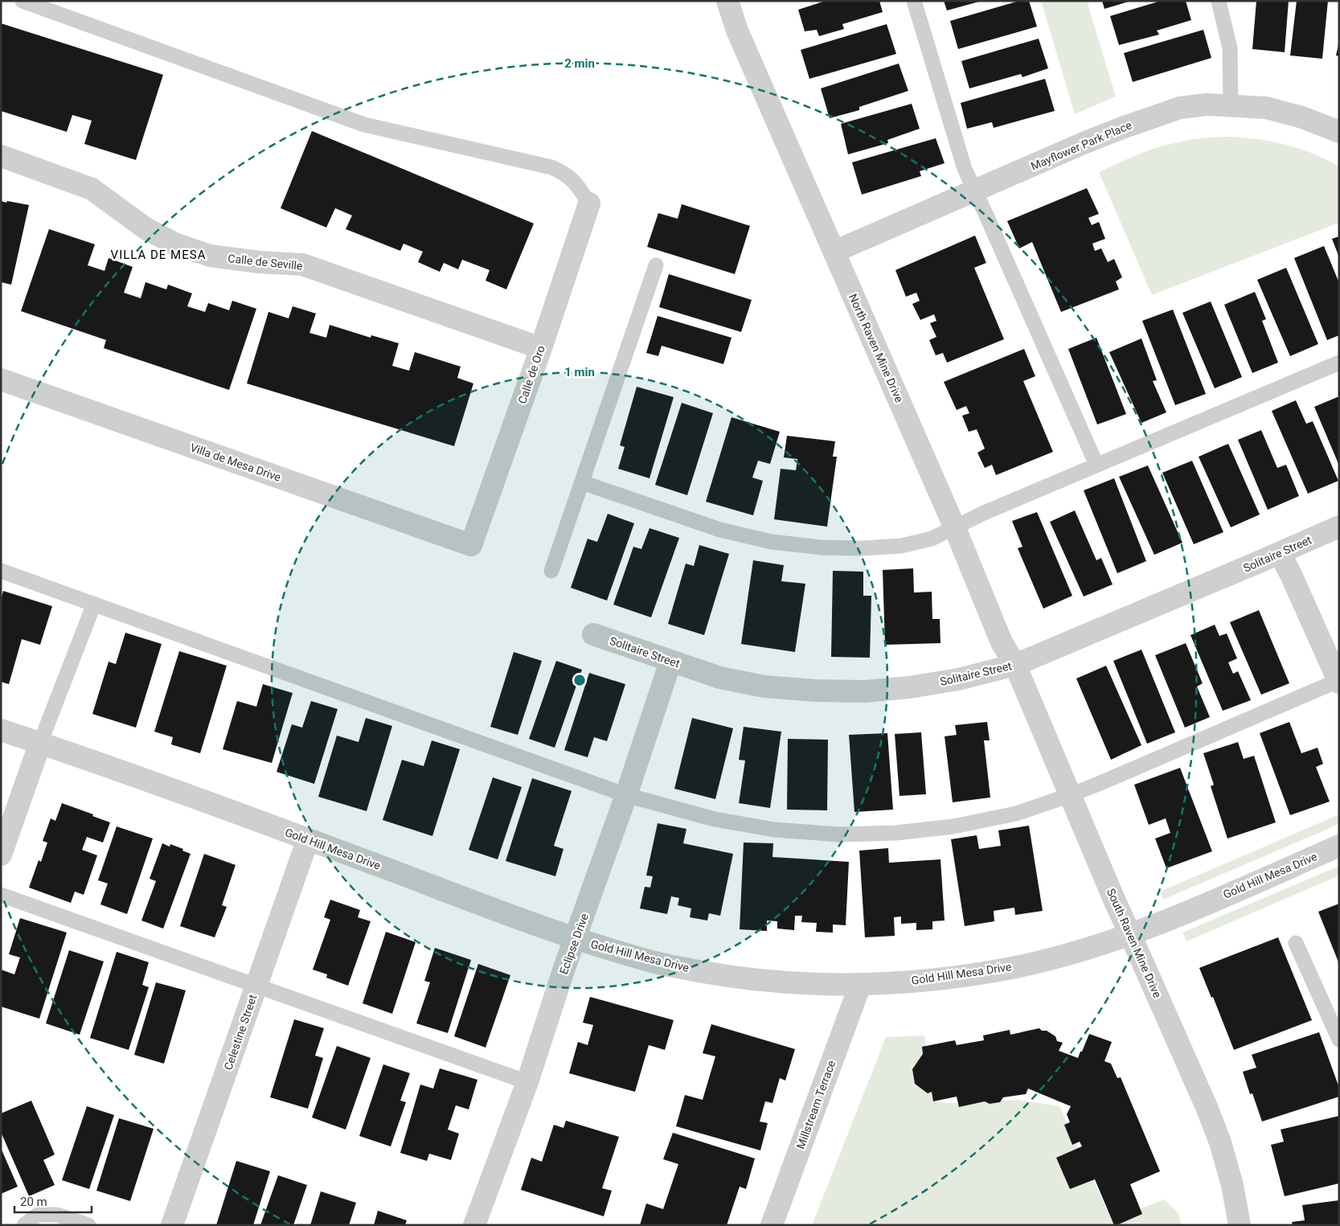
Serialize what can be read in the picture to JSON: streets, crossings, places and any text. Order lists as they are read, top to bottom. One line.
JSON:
{"streets":{"street":["Mayflower Park Place","Calle de Seville","North Raven Mine Drive","Calle de Oro","Villa de Mesa Drive","Solitaire Street","Gold Hill Mesa Drive","South Raven Mine Drive","Eclipse Drive","Celestine Street","Millstream Terrace"]},"crossings":[["Mayflower Park Place","North Raven Mine Drive"],["Calle de Seville","Calle de Oro"],["North Raven Mine Drive","Solitaire Street"],["North Raven Mine Drive","South Raven Mine Drive"],["Calle de Oro","Villa de Mesa Drive"],["Solitaire Street","South Raven Mine Drive"],["Solitaire Street","Eclipse Drive"],["Gold Hill Mesa Drive","South Raven Mine Drive"],["Gold Hill Mesa Drive","Eclipse Drive"],["Gold Hill Mesa Drive","Celestine Street"],["Gold Hill Mesa Drive","Millstream Terrace"]],"districts":["VILLA DE MESA"],"scale_bar":"20 m","rings":["2 min","1 min"]}
